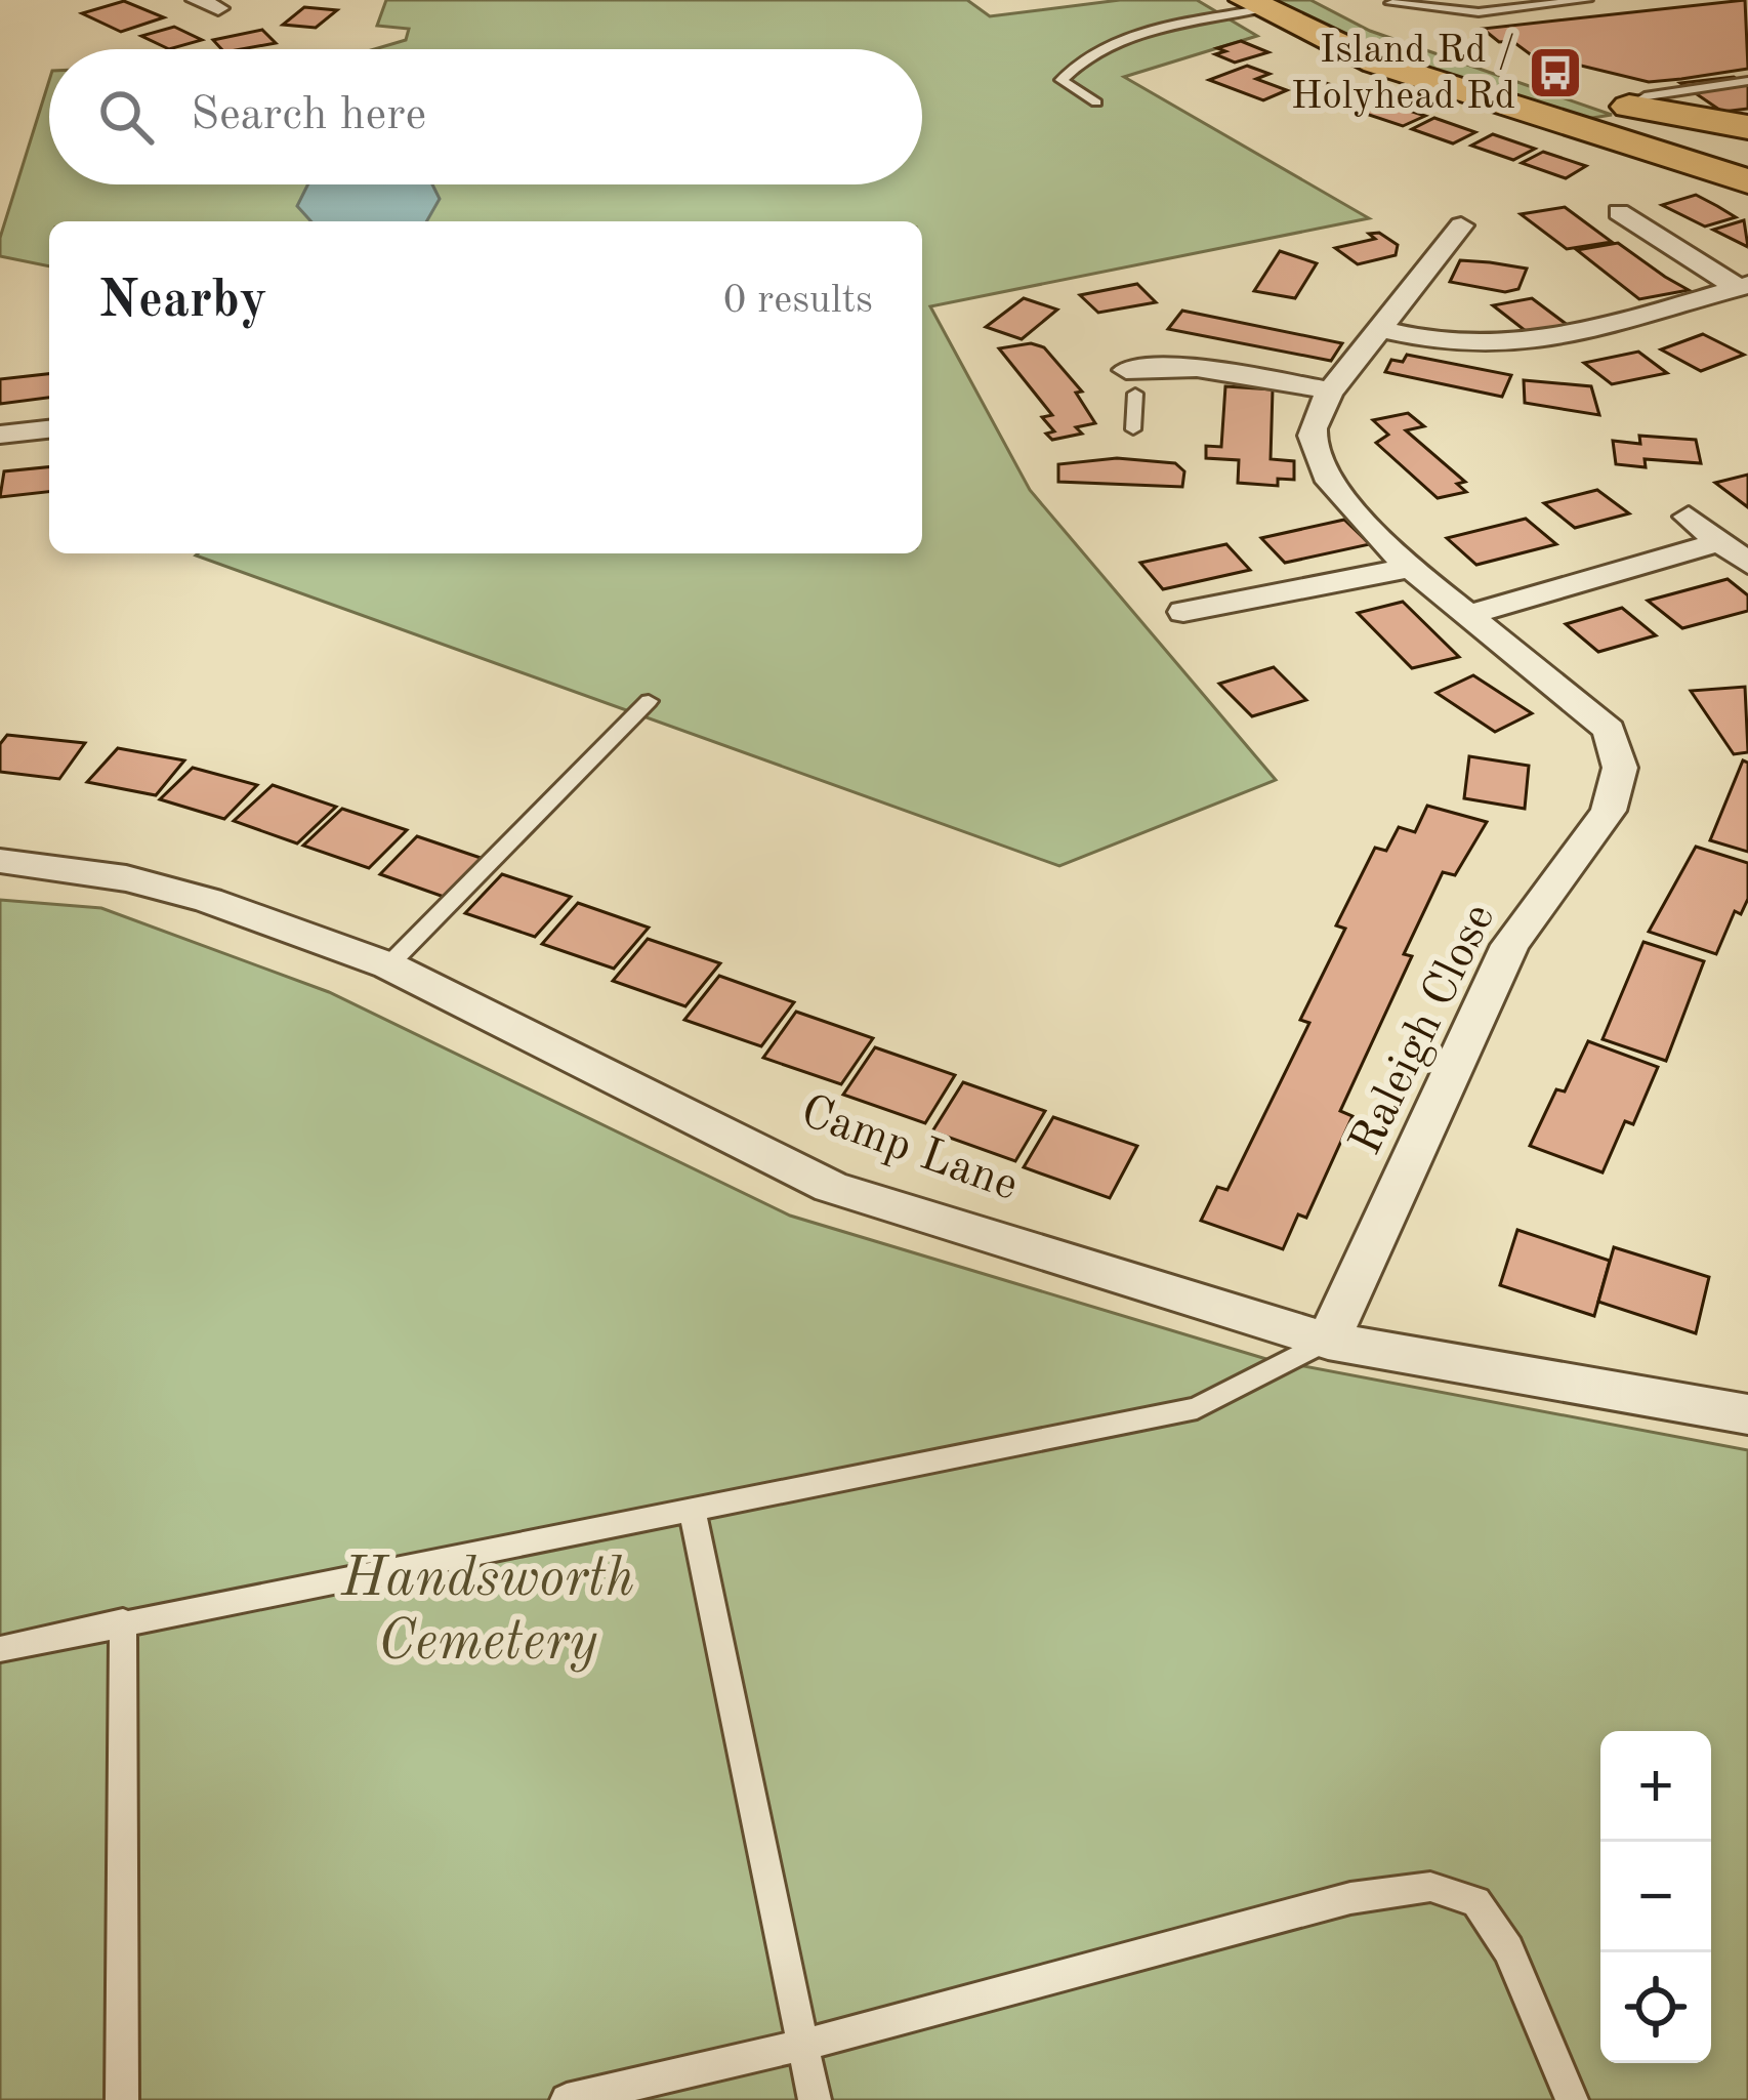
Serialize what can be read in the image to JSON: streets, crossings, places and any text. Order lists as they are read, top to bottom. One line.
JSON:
{"streets":{"street":["Raleigh Close","Camp Lane"]},"crossings":[["Raleigh Close","Camp Lane"]],"parks":["Handsworth Cemetery"],"places":{"bus stop":["Island Rd / Holyhead Rd"]},"page":{"search":"Search here","heading":["Nearby","0 results"],"map_buttons":["+","−"]}}
